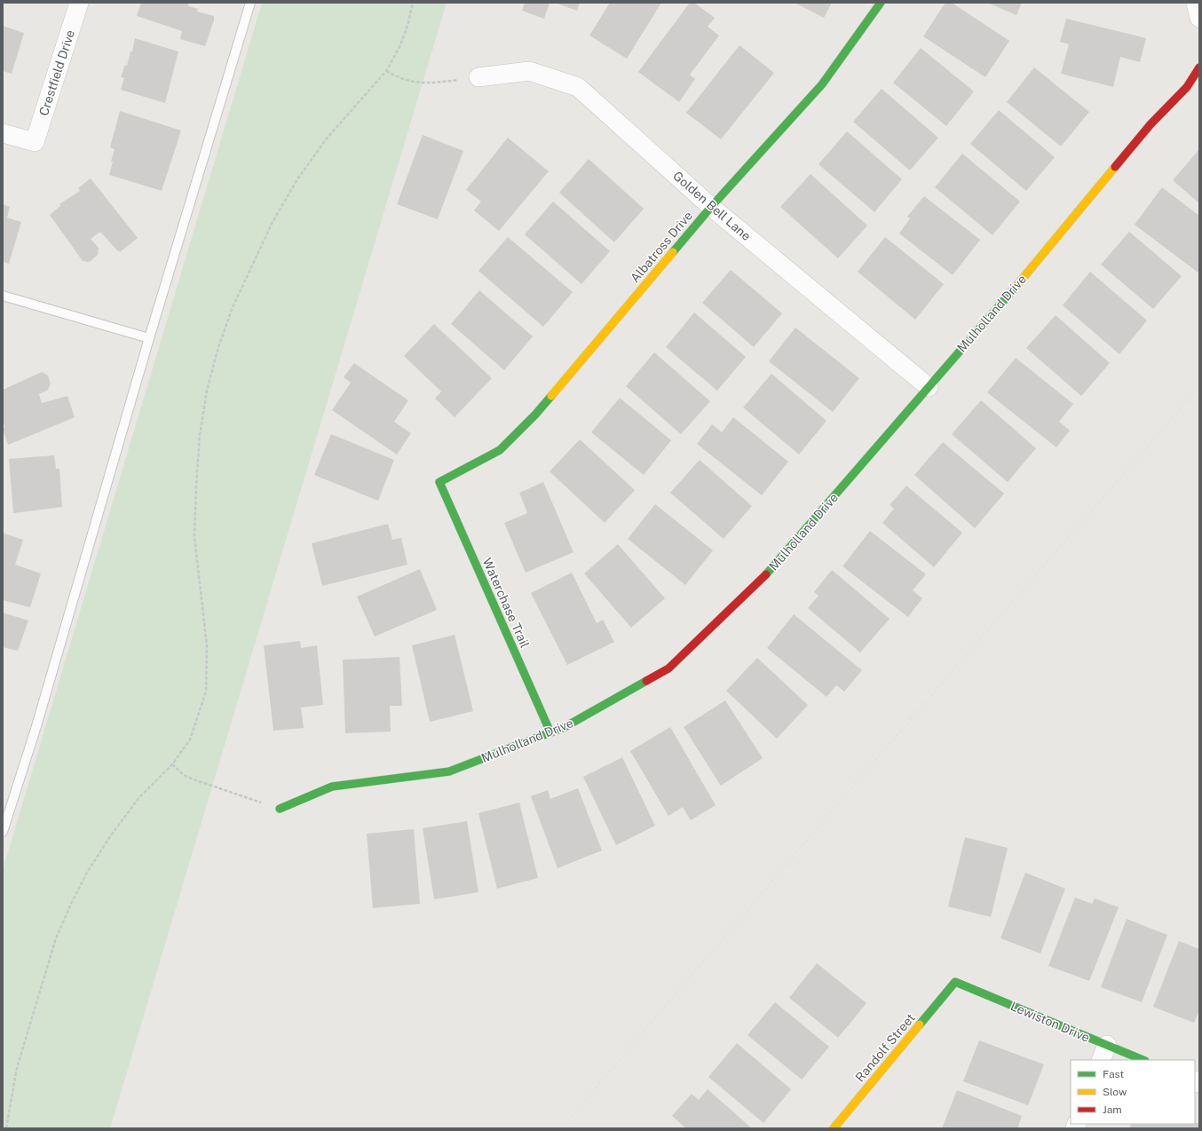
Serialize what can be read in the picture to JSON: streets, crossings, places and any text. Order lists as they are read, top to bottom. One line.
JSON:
{"streets":{"street":["Crestfield Drive","Golden Bell Lane","Albatross Drive","Mulholland Drive","Waterchase Trail","Lewiston Drive","Randolf Street"]},"crossings":[["Golden Bell Lane","Albatross Drive"],["Golden Bell Lane","Mulholland Drive"],["Albatross Drive","Waterchase Trail"],["Mulholland Drive","Waterchase Trail"],["Lewiston Drive","Randolf Street"]],"legend":["Fast","Slow","Jam"]}
